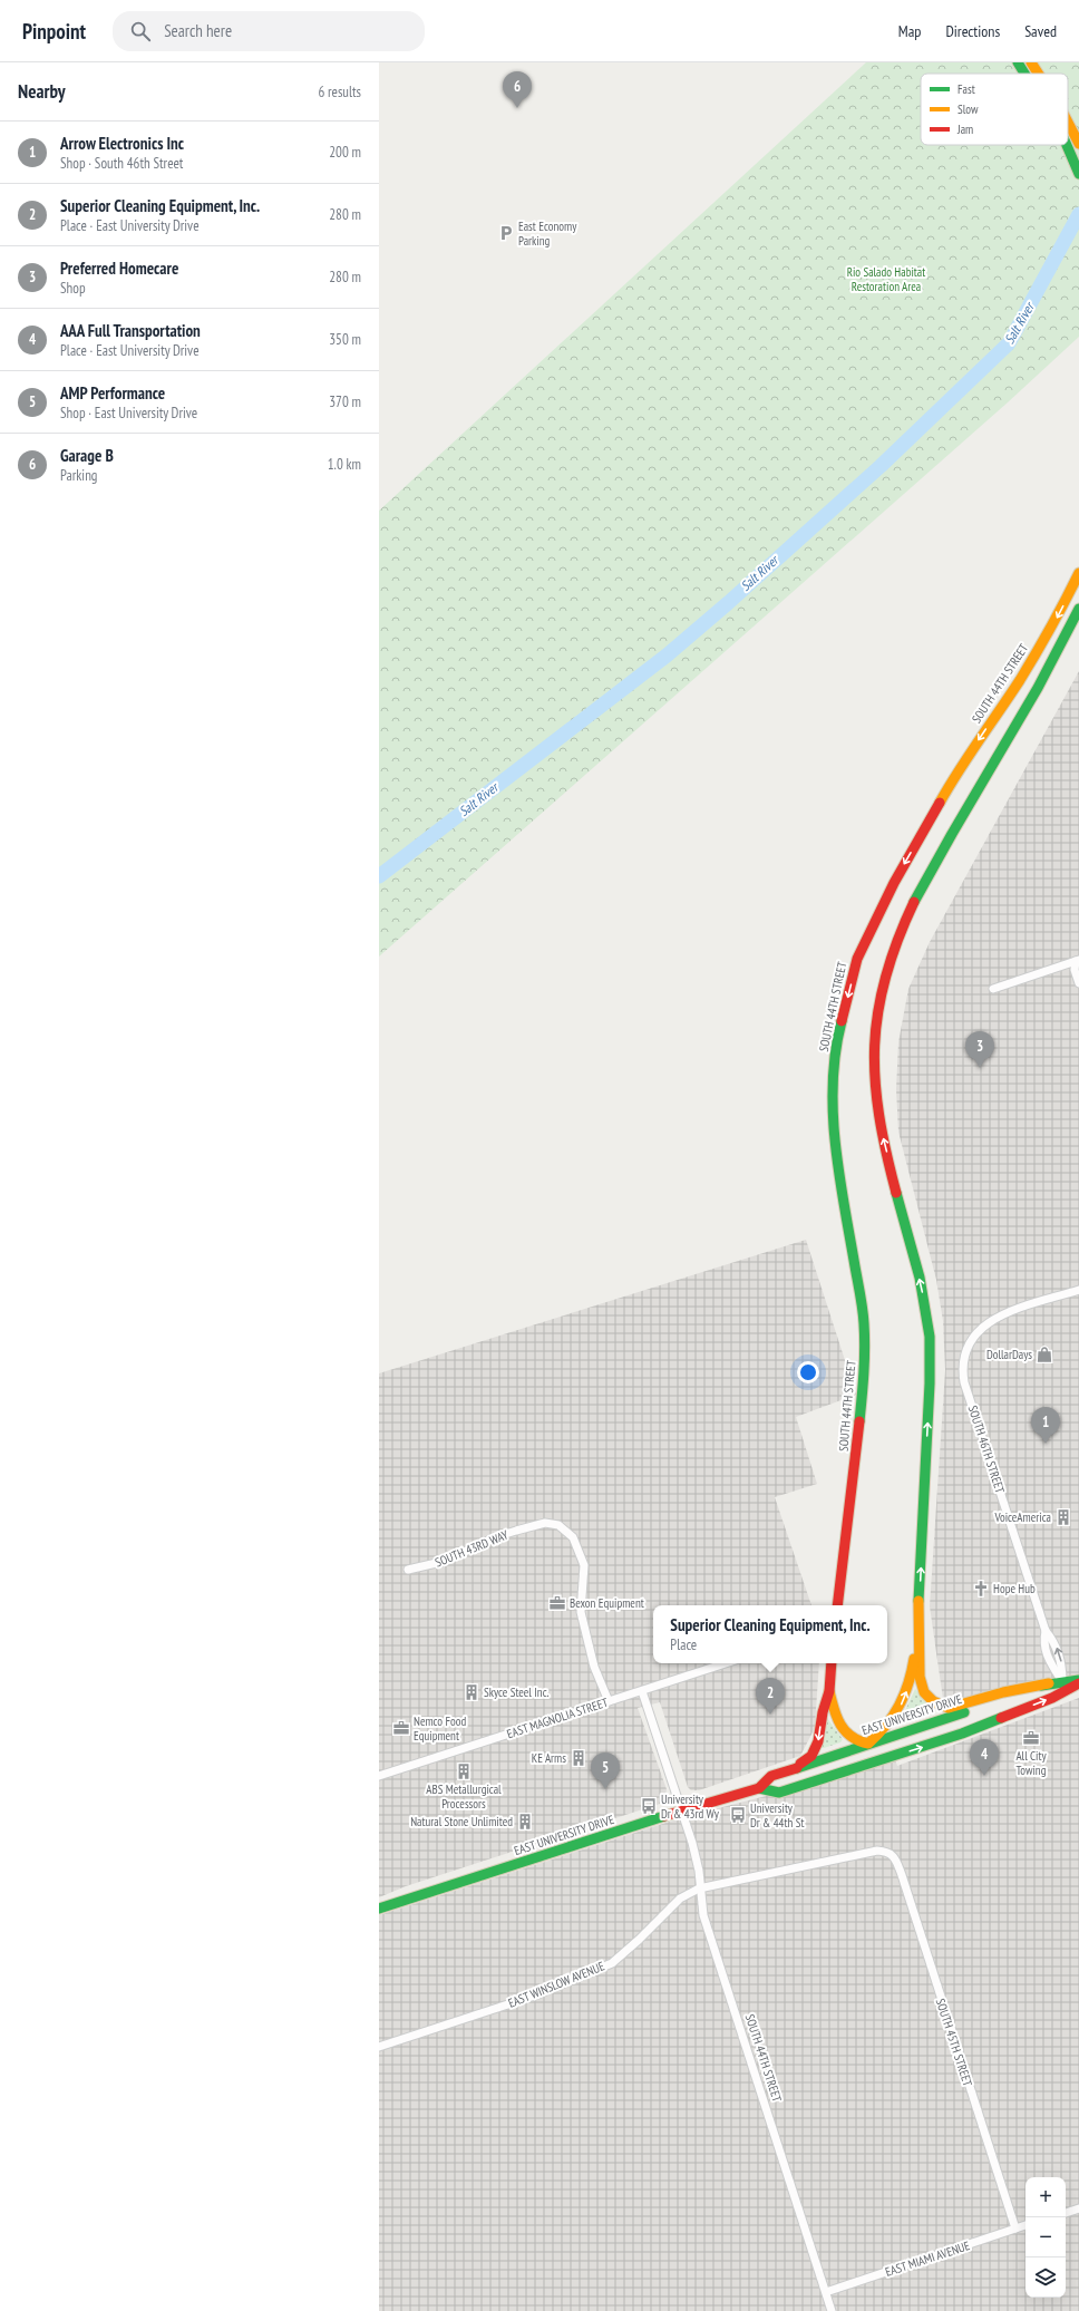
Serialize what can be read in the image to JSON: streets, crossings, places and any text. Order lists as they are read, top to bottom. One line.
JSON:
{"streets":{"main road":["SOUTH 44TH STREET","EAST UNIVERSITY DRIVE"],"street":["SOUTH 46TH STREET","SOUTH 43RD WAY","EAST MAGNOLIA STREET","EAST WINSLOW AVENUE","SOUTH 45TH STREET","EAST MIAMI AVENUE"]},"crossings":[["SOUTH 44TH STREET","EAST UNIVERSITY DRIVE"],["SOUTH 44TH STREET","EAST WINSLOW AVENUE"],["SOUTH 44TH STREET","EAST MIAMI AVENUE"],["SOUTH 46TH STREET","EAST UNIVERSITY DRIVE"],["SOUTH 43RD WAY","EAST MAGNOLIA STREET"],["EAST WINSLOW AVENUE","SOUTH 45TH STREET"],["SOUTH 45TH STREET","EAST MIAMI AVENUE"]],"water":["Salt River"],"parks":["Rio Salado Habitat Restoration Area"],"places":{"parking":["East Economy Parking"],"shop":["DollarDays"],"building":["VoiceAmerica","Skyce Steel Inc.","KE Arms","ABS Metallurgical Processors","Natural Stone Unlimited"],"church":["Hope Hub"],"office":["Bexon Equipment","Nemco Food Equipment","All City Towing"],"bus stop":["University Dr & 43rd Wy","University Dr & 44th St"]},"legend":["Fast","Slow","Jam"],"page":{"header":"Pinpoint","search":"Search here","nav":["Map","Directions","Saved"],"heading":["Nearby","6 results"],"pins":["6","3","1","2","4","5"],"list":[{"mark":"1","name":"Arrow Electronics Inc","note":"Shop · South 46th Street","value":"200 m"},{"mark":"2","name":"Superior Cleaning Equipment, Inc.","note":"Place · East University Drive","value":"280 m"},{"mark":"3","name":"Preferred Homecare","note":"Shop","value":"280 m"},{"mark":"4","name":"AAA Full Transportation","note":"Place · East University Drive","value":"350 m"},{"mark":"5","name":"AMP Performance","note":"Shop · East University Drive","value":"370 m"},{"mark":"6","name":"Garage B","note":"Parking","value":"1.0 km"}],"popup":["Superior Cleaning Equipment, Inc.","Place"],"map_buttons":["+","−"]}}
